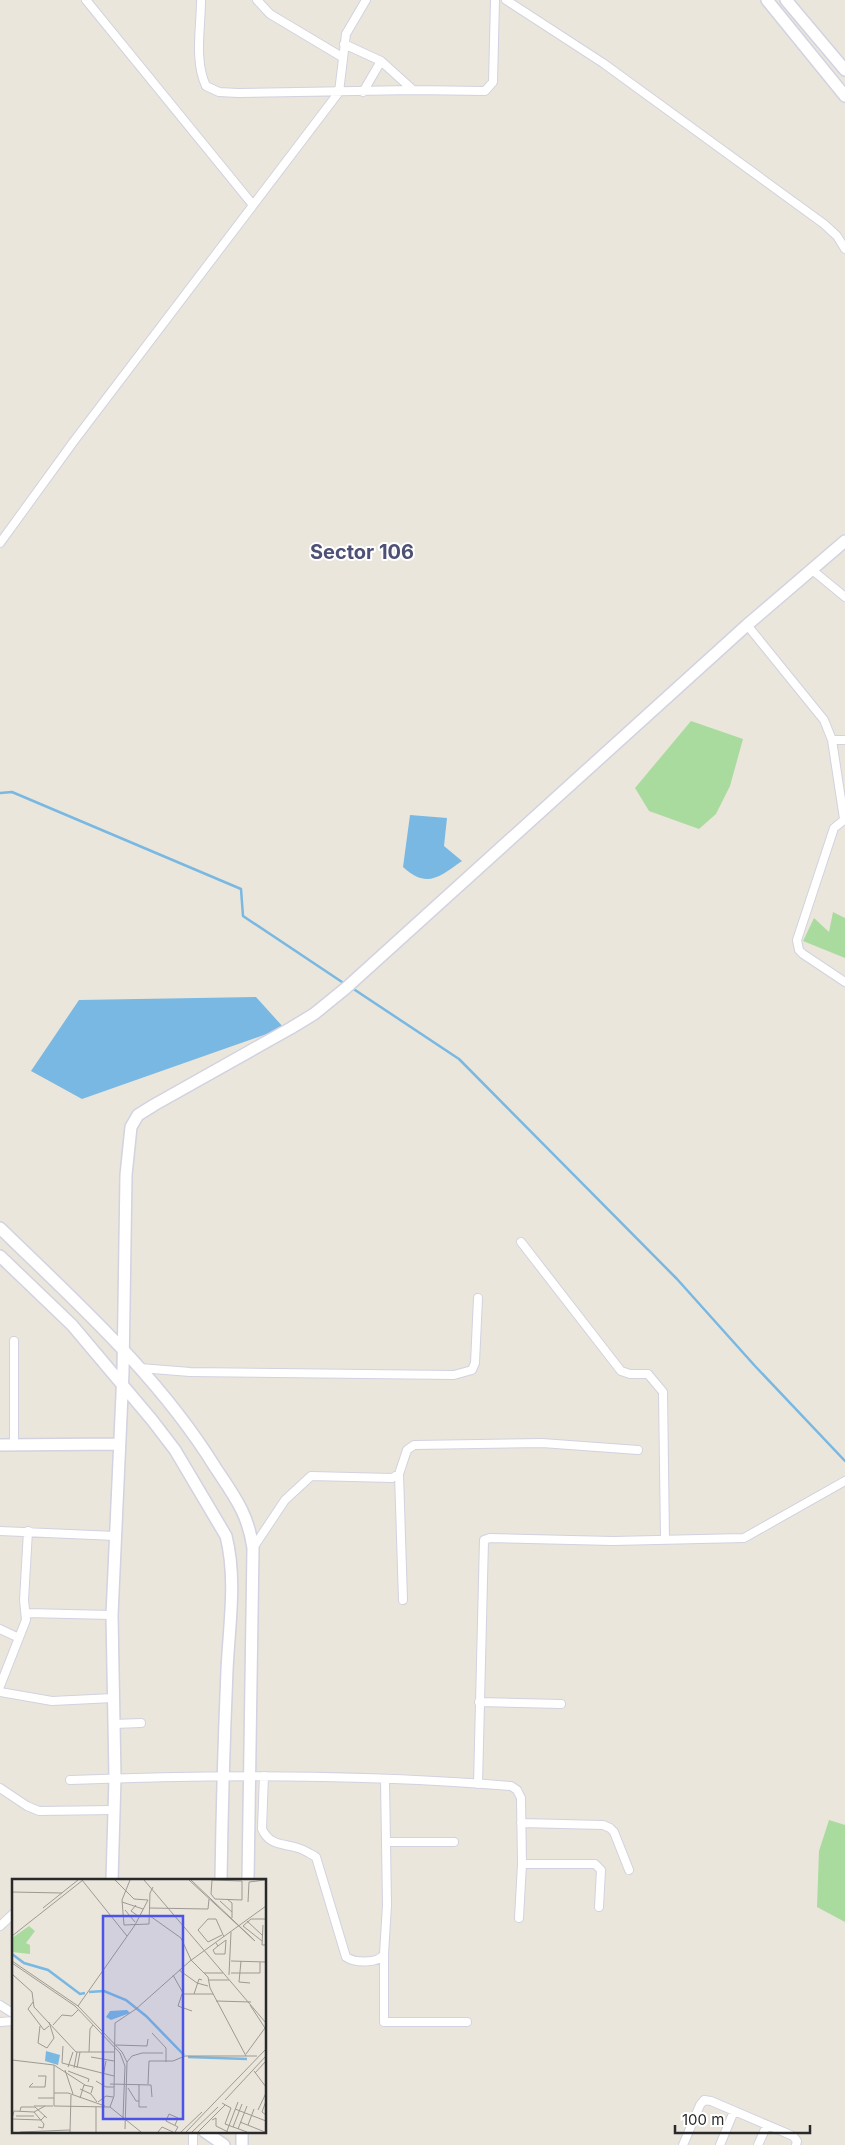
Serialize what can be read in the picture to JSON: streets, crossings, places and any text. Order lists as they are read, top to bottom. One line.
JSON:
{"districts":["Sector 106"],"scale_bar":"100 m"}
